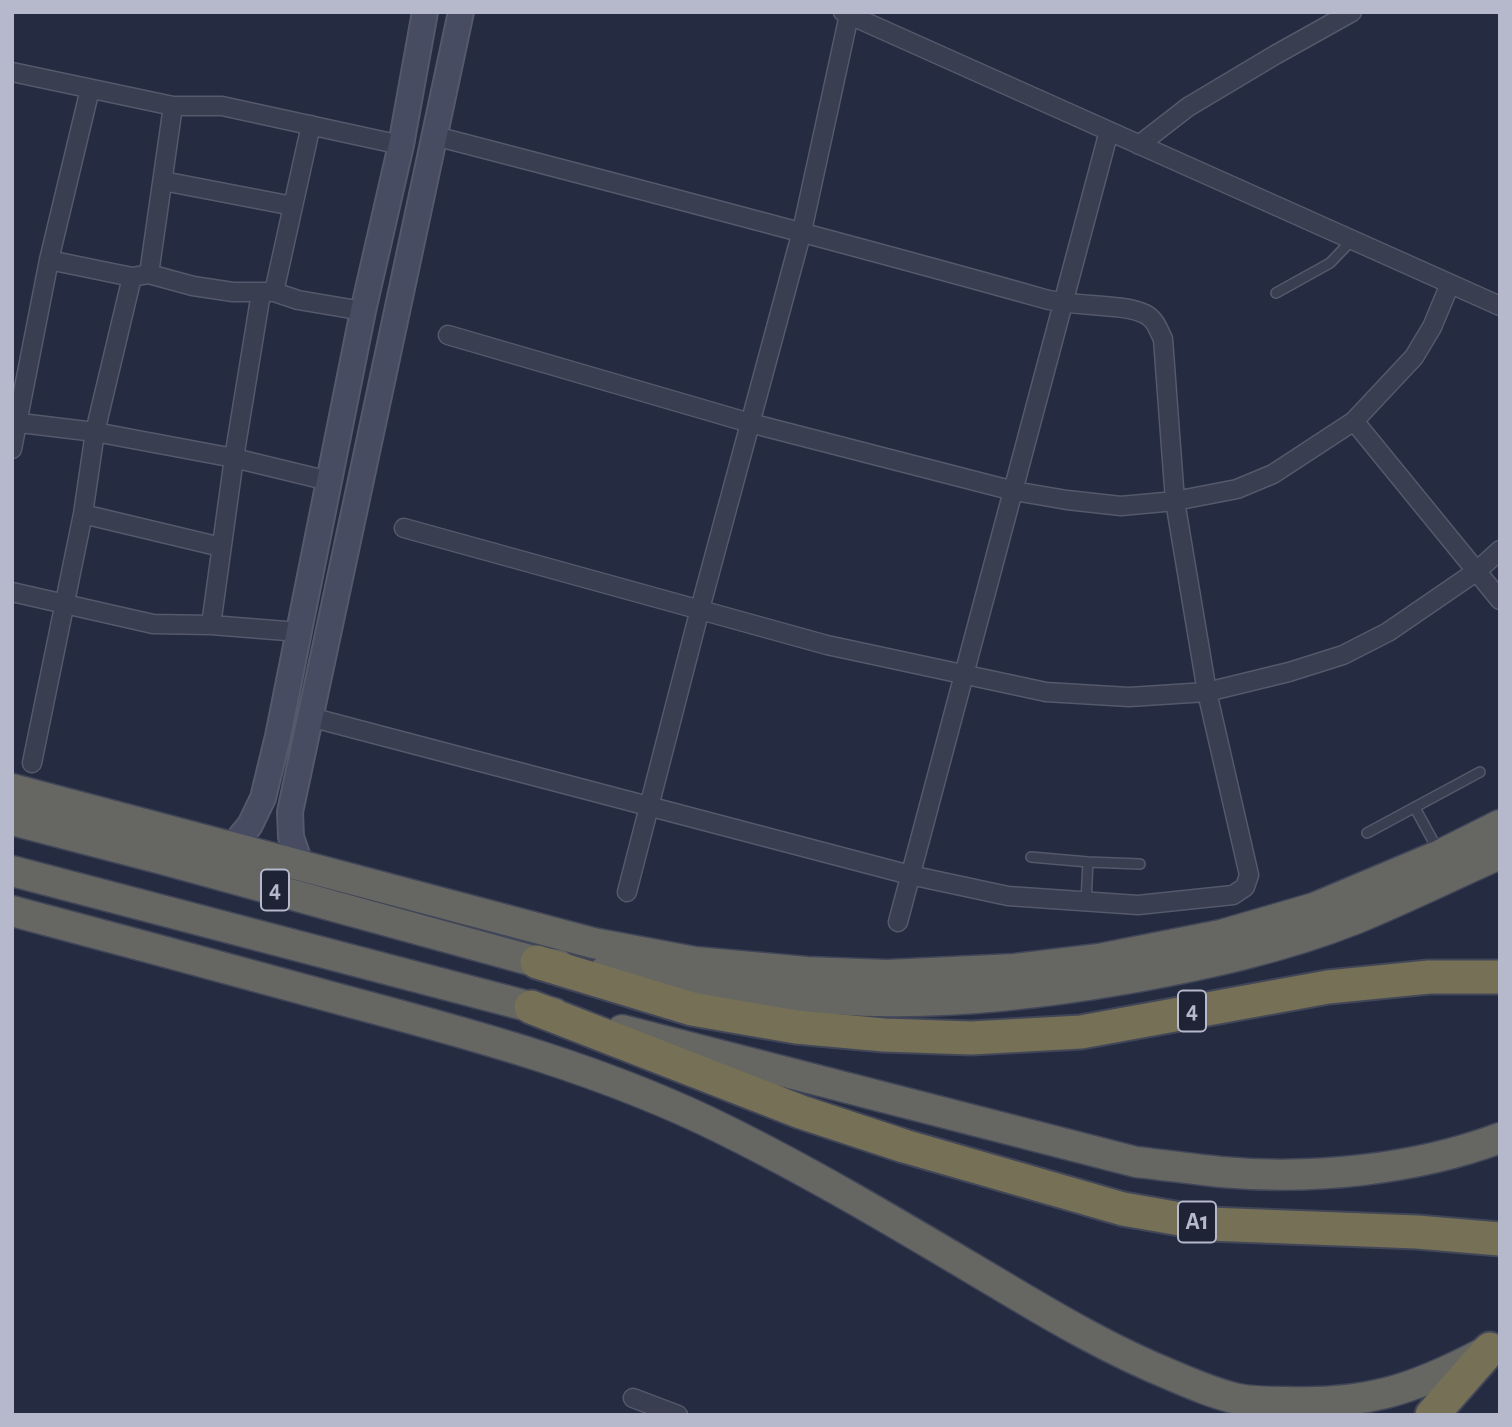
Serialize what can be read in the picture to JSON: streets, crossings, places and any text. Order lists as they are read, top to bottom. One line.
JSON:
{"streets":{"highway":["4","A1"]},"crossings":[["4","A1"]]}
